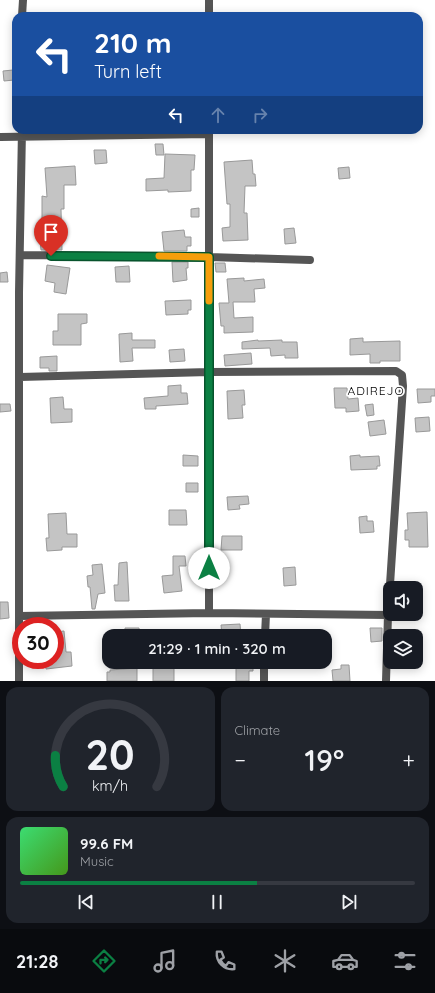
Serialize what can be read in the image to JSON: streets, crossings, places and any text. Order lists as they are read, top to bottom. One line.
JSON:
{"districts":["ADIREJO"],"page":{"turn":["210 m","Turn left"],"limit":"30","trip":"21:29 · 1 min · 320 m","tile":"Climate","heat":["−","19°","+"],"song":["99.6 FM","Music"],"tabs":"21:28","gauge":["20","km/h"]}}
